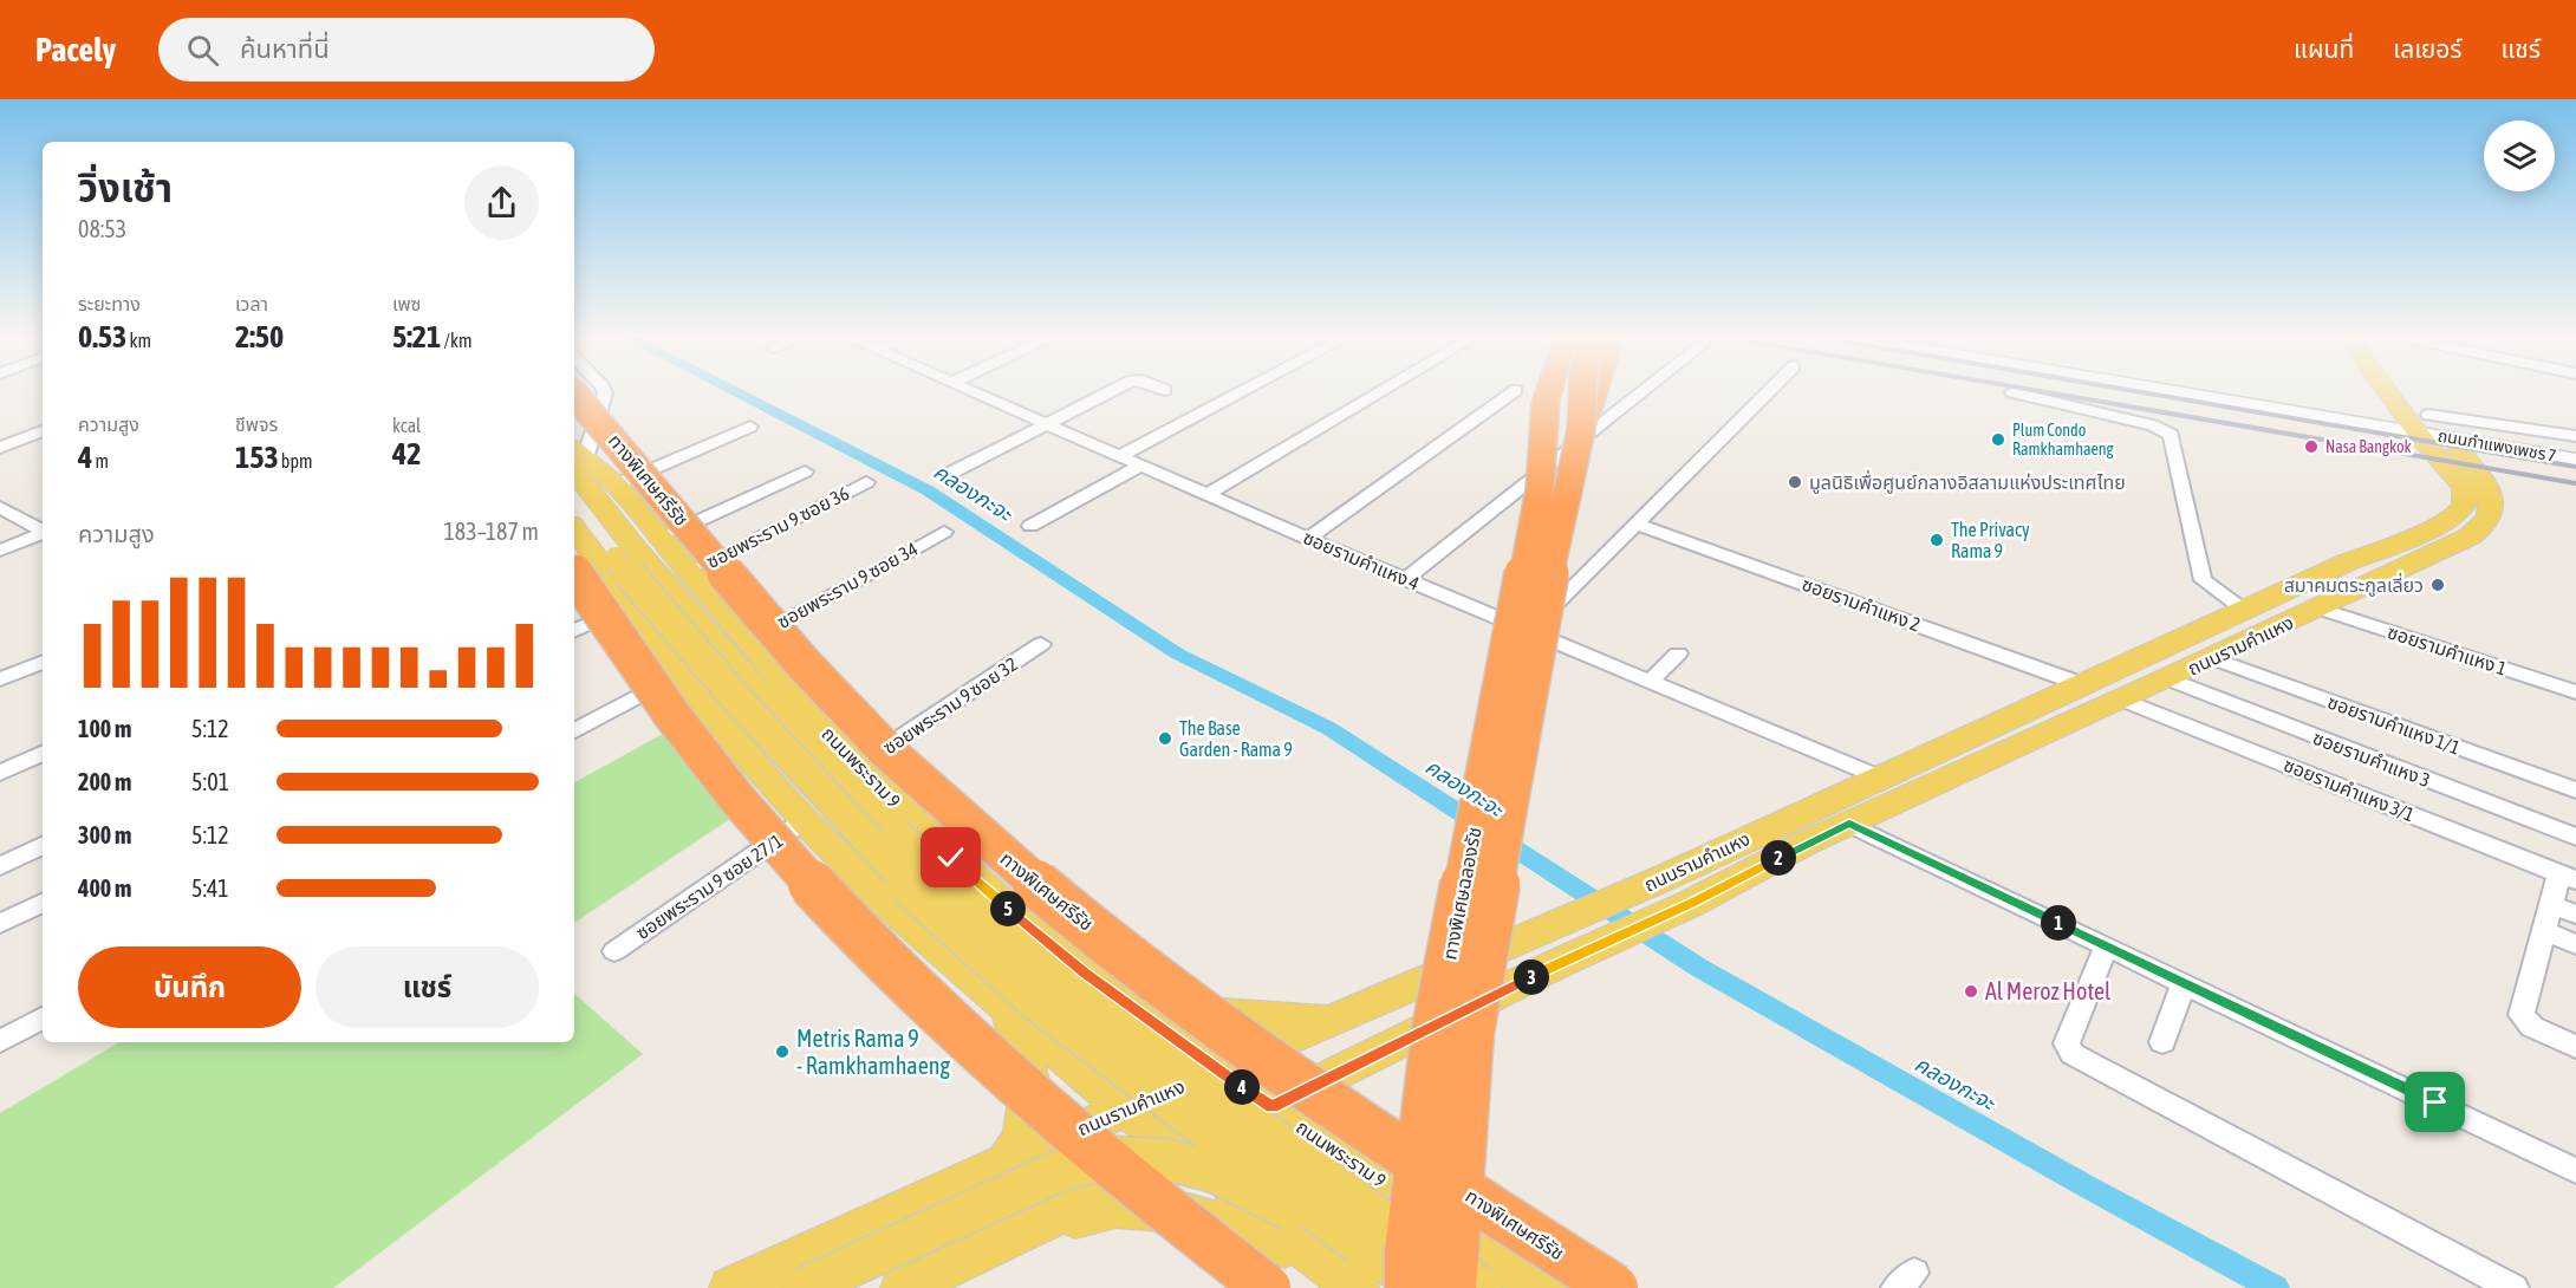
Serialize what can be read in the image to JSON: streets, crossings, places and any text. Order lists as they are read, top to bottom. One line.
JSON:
{"streets":{"highway":["ทางพิเศษศรีรัช","ทางพิเศษฉลองรัช"],"main road":["ถนนรามคำแหง","ถนนพระราม 9"],"street":["ถนนกำแพงเพชร 7","ซอยพระราม 9 ซอย 36","ซอยรามคำแหง 4","ซอยพระราม 9 ซอย 34","ซอยรามคำแหง 2","ซอยรามคำแหง 1","ซอยพระราม 9 ซอย 32","ซอยรามคำแหง 1/1","ซอยรามคำแหง 3","ซอยรามคำแหง 3/1","ซอยพระราม 9 ซอย 27/1"]},"crossings":[["ถนนกำแพงเพชร 7","ถนนรามคำแหง"],["ซอยพระราม 9 ซอย 36","ถนนพระราม 9"],["ซอยรามคำแหง 4","ถนนรามคำแหง"],["ซอยพระราม 9 ซอย 34","ถนนพระราม 9"],["ซอยรามคำแหง 2","ถนนรามคำแหง"],["ถนนรามคำแหง","ซอยรามคำแหง 1"],["ถนนรามคำแหง","ซอยรามคำแหง 1/1"],["ถนนรามคำแหง","ซอยรามคำแหง 3"],["ถนนรามคำแหง","ถนนพระราม 9"],["ถนนรามคำแหง","ซอยรามคำแหง 3/1"],["ซอยพระราม 9 ซอย 32","ถนนพระราม 9"],["ถนนพระราม 9","ซอยพระราม 9 ซอย 27/1"]],"water":["คลองกะจะ"],"places":["Plum Condo Ramkhamhaeng","Nasa Bangkok","มูลนิธิเพื่อศูนย์กลางอิสลามแห่งประเทศไทย","The Privacy Rama 9","สมาคมตระกูลเลี่ยว","The Base Garden - Rama 9","Al Meroz Hotel","Metris Rama 9 - Ramkhamhaeng"],"page":{"header":"Pacely","search":"ค้นหาที่นี่","nav":["แผนที่","เลเยอร์","แชร์"],"heading":["วิ่งเช้า","08:53"],"stats":[["ระยะทาง","0.53 km"],["เวลา","2:50"],["เพซ","5:21 /km"],["ความสูง","4 m"],["ชีพจร","153 bpm"],["kcal","42"]],"chart":["ความสูง","183–187 m"],"list":[{"name":"100 m","note":"5:12"},{"name":"200 m","note":"5:01"},{"name":"300 m","note":"5:12"},{"name":"400 m","note":"5:41"}],"pins":["2","5","1","3","4"],"buttons":["บันทึก","แชร์"]}}
